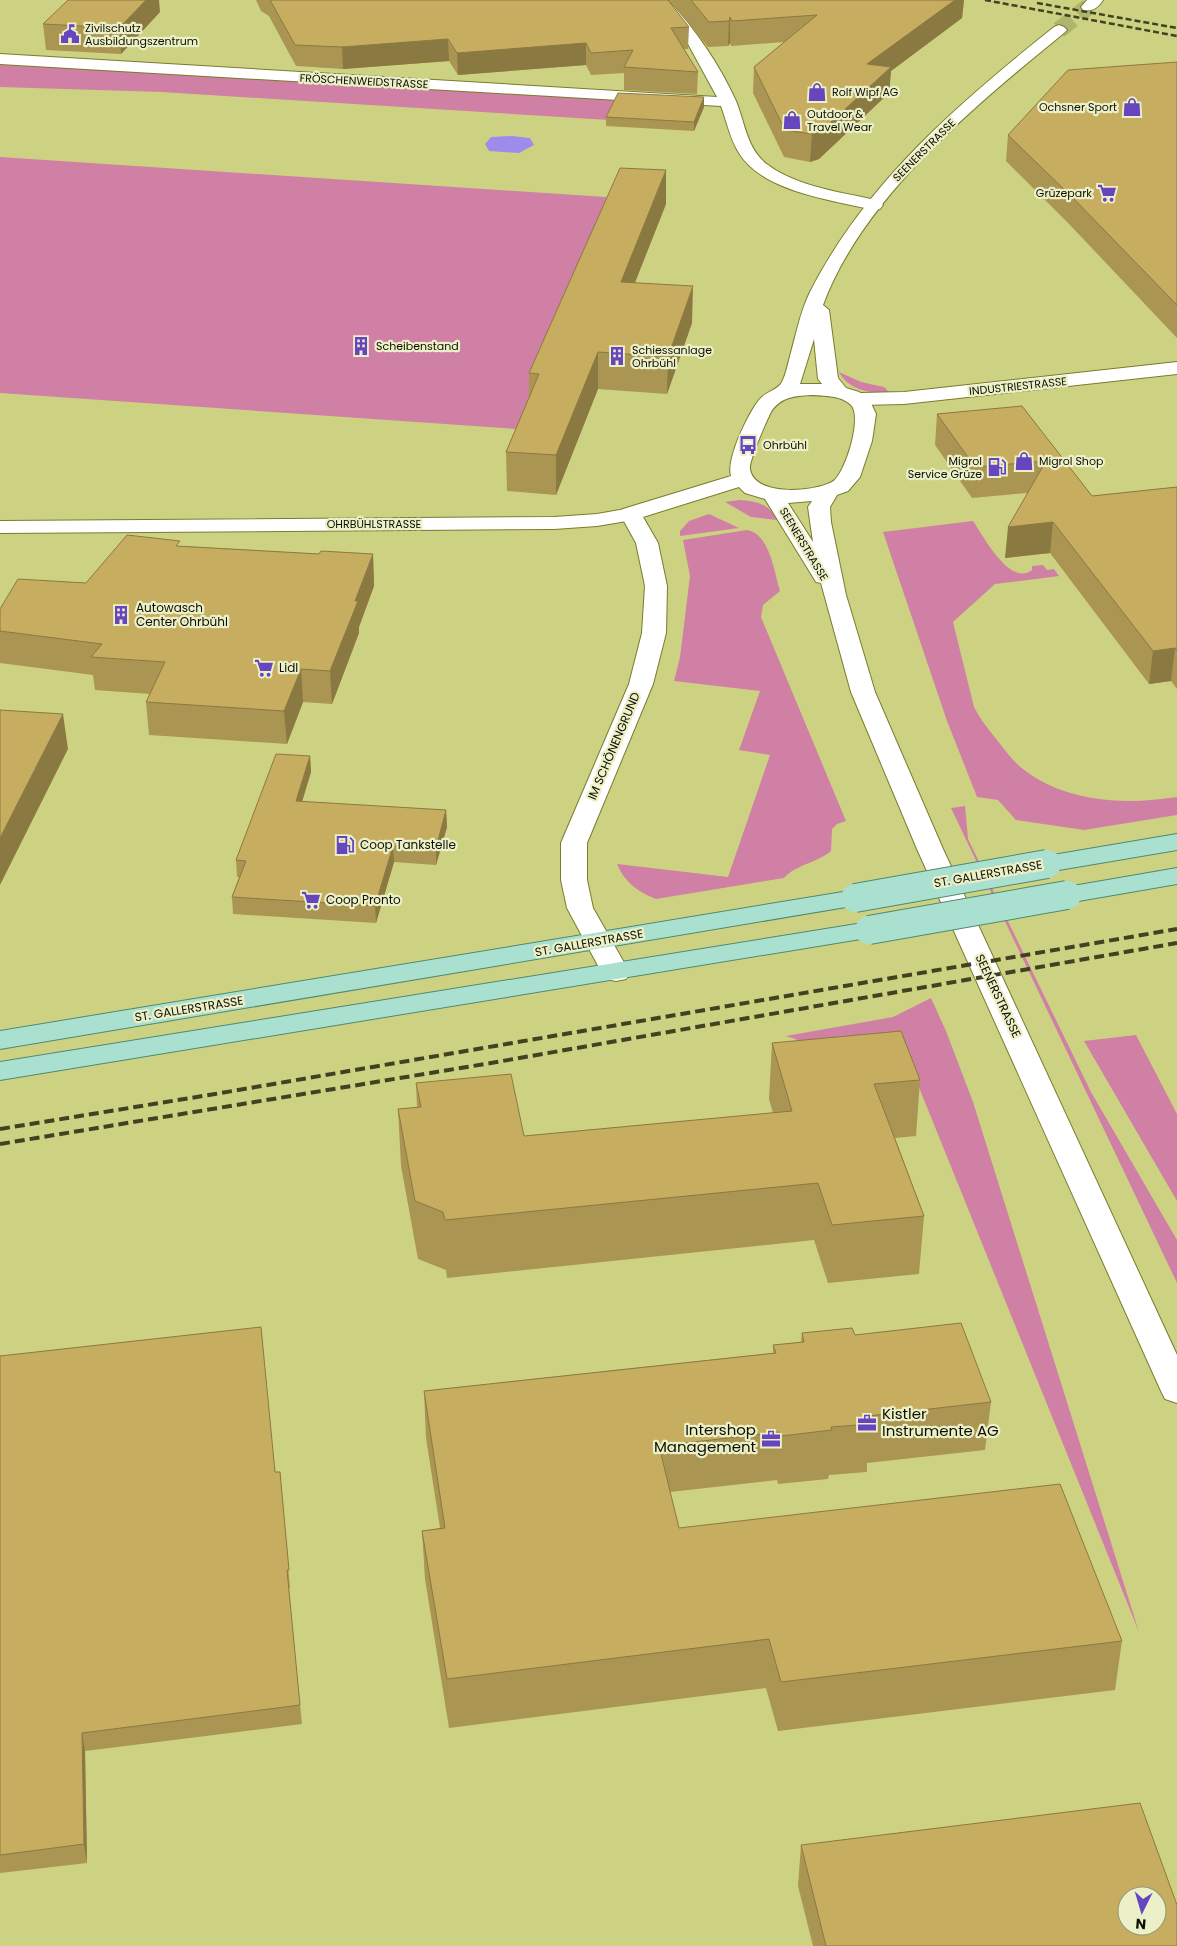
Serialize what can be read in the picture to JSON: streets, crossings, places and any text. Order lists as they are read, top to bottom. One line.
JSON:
{"streets":{"main road":["FRÖSCHENWEIDSTRASSE","SEENERSTRASSE","INDUSTRIESTRASSE","OHRBÜHLSTRASSE","IM SCHÖNENGRUND","ST. GALLERSTRASSE"]},"crossings":[["SEENERSTRASSE","INDUSTRIESTRASSE"],["SEENERSTRASSE","OHRBÜHLSTRASSE"],["INDUSTRIESTRASSE","OHRBÜHLSTRASSE"],["OHRBÜHLSTRASSE","IM SCHÖNENGRUND"],["IM SCHÖNENGRUND","ST. GALLERSTRASSE"]],"places":{"public building":["Zivilschutz Ausbildungszentrum"],"shop":["Rolf Wipf AG","Ochsner Sport","Outdoor & Travel Wear","Migrol Shop"],"supermarket":["Grüzepark","Lidl","Coop Pronto"],"building":["Scheibenstand","Schiessanlage Ohrbühl","Autowasch Center Ohrbühl"],"bus stop":["Ohrbühl"],"fuel station":["Migrol Service Grüze","Coop Tankstelle"],"office":["Kistler Instrumente AG","Intershop Management"]},"north":"bottom"}
